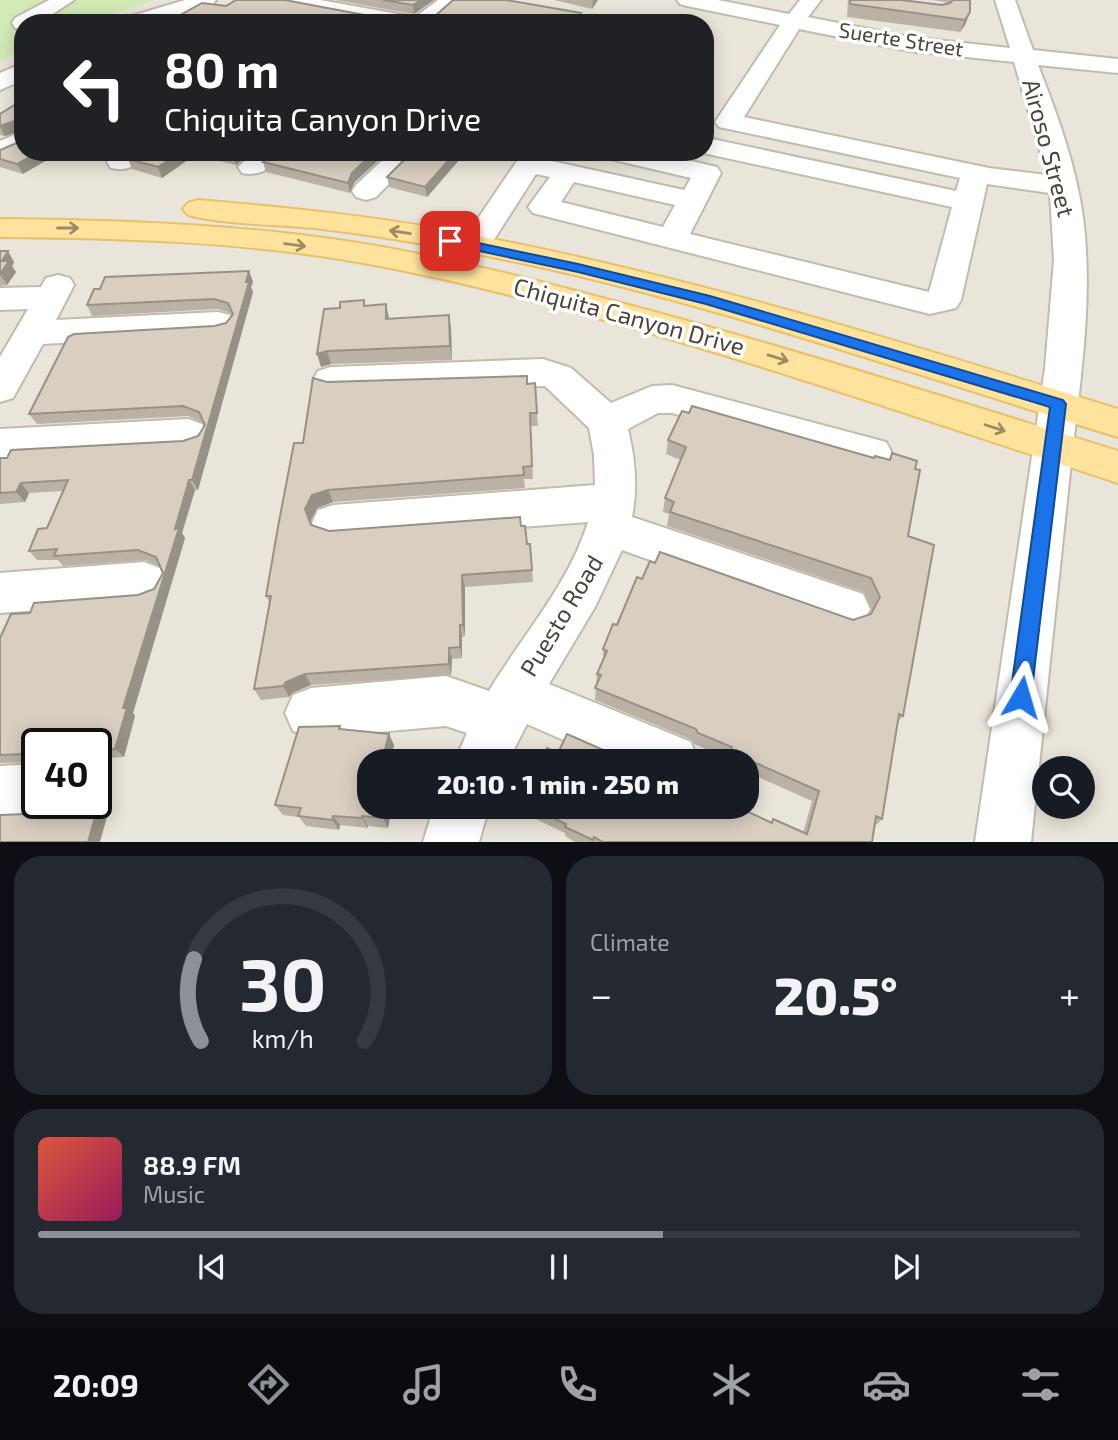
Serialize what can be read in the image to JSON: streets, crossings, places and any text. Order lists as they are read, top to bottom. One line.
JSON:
{"streets":{"main road":["Chiquita Canyon Drive"],"street":["Suerte Street","Airoso Street","Puesto Road"]},"crossings":[["Suerte Street","Airoso Street"],["Airoso Street","Chiquita Canyon Drive"]],"page":{"turn":["80 m","Chiquita Canyon Drive"],"limit":"40","trip":"20:10 · 1 min · 250 m","tile":"Climate","heat":["−","20.5°","+"],"song":["88.9 FM","Music"],"tabs":"20:09","gauge":["30","km/h"]}}
